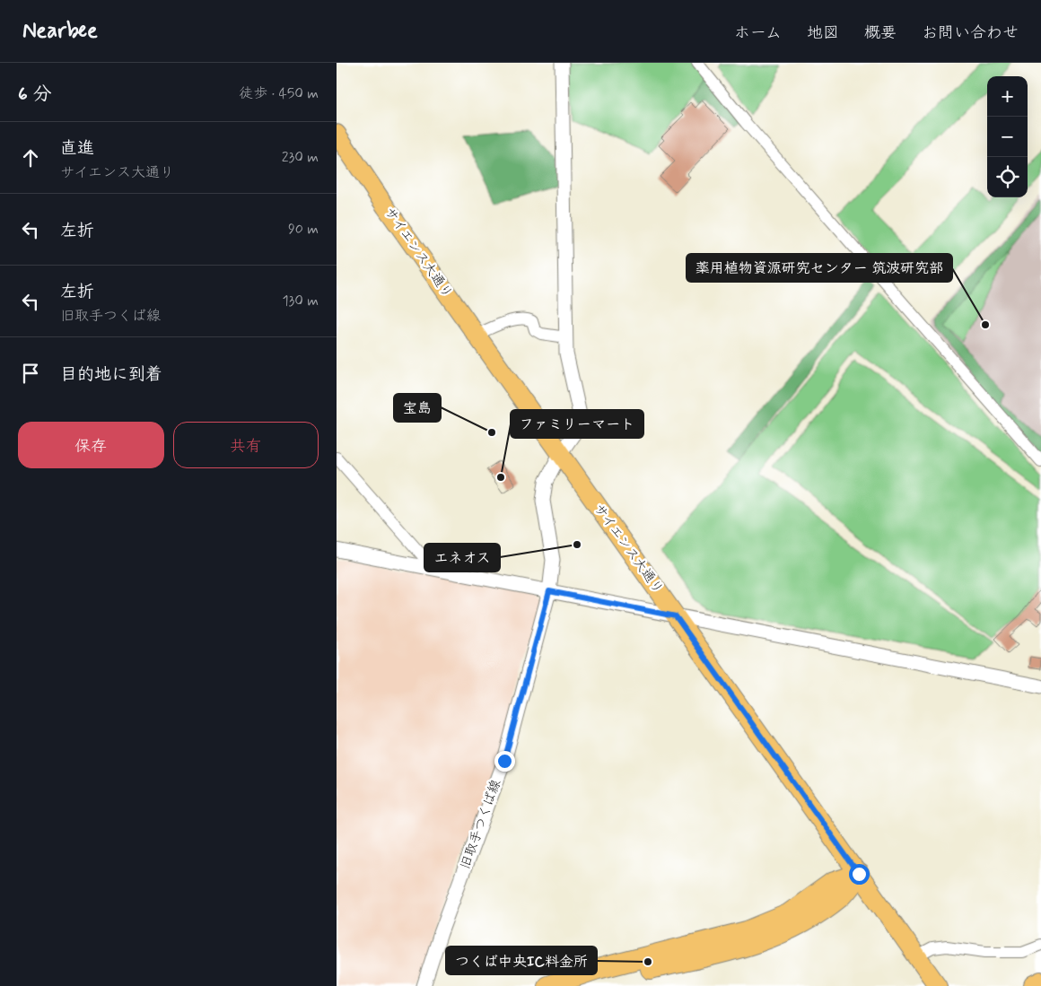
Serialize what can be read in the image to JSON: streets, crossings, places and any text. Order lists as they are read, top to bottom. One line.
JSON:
{"streets":{"main road":["サイエンス大通り"],"street":["旧取手つくば線"]},"crossings":[["サイエンス大通り","旧取手つくば線"]],"places":["薬用植物資源研究センター 筑波研究部","宝島","ファミリーマート","エネオス","つくば中央IC料金所"],"page":{"header":"Nearbee","nav":["ホーム","地図","概要","お問い合わせ"],"heading":["6 分","徒歩 · 450 m"],"map_buttons":["+","−"],"list":[["直進","サイエンス大通り","230 m"],["左折","90 m"],["左折","旧取手つくば線","130 m"],"目的地に到着"],"buttons":["保存","共有"]}}
